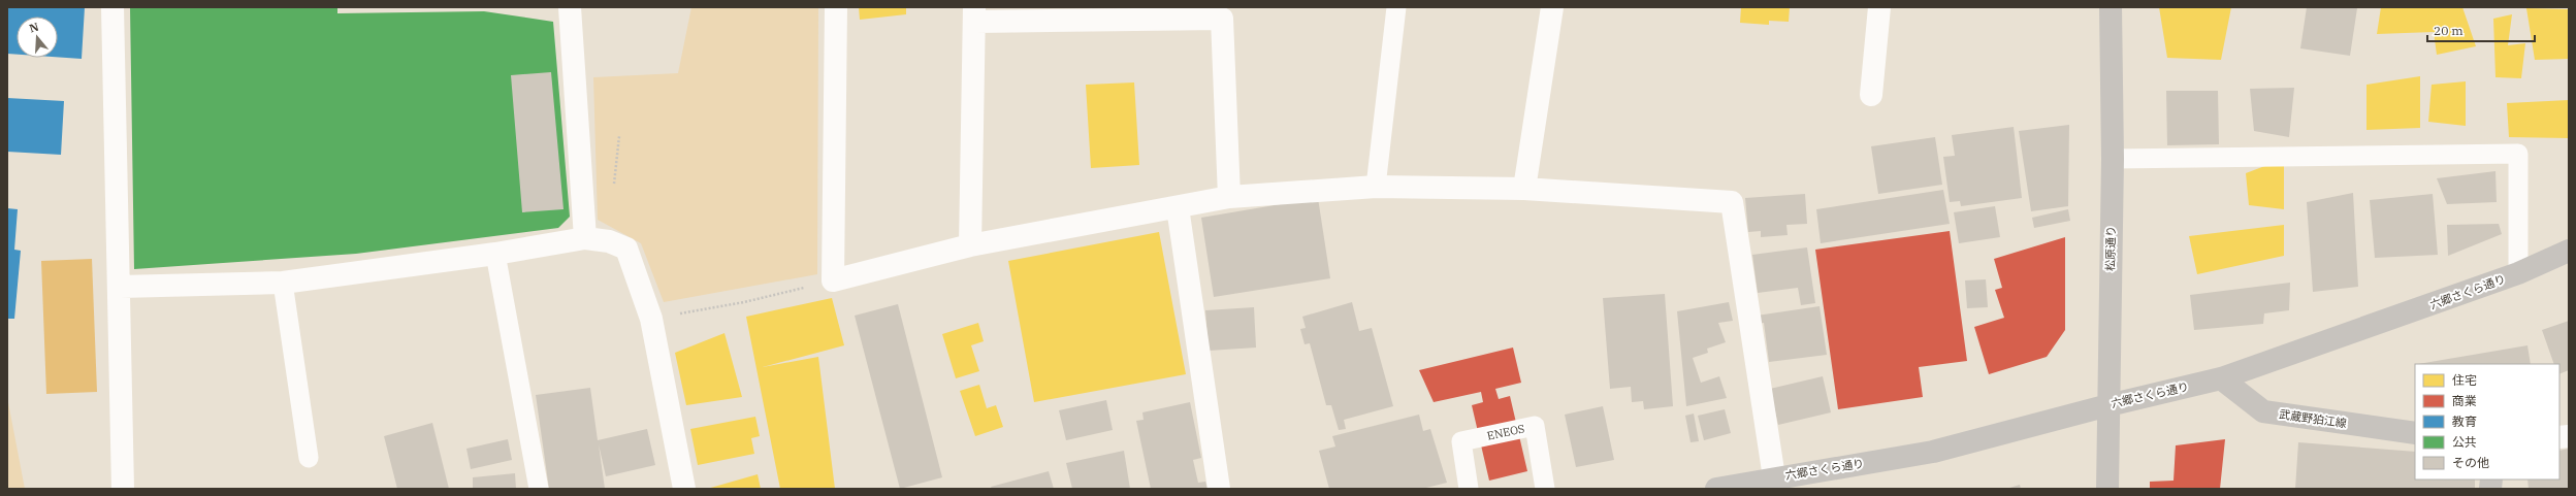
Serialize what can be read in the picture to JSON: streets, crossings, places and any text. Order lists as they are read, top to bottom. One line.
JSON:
{"streets":{"main road":["松原通り","六郷さくら通り","武蔵野狛江線"],"lane":["ENEOS"]},"crossings":[["松原通り","六郷さくら通り"],["六郷さくら通り","武蔵野狛江線"]],"legend":["住宅","商業","教育","公共","その他"],"scale_bar":"20 m","north":"top"}
